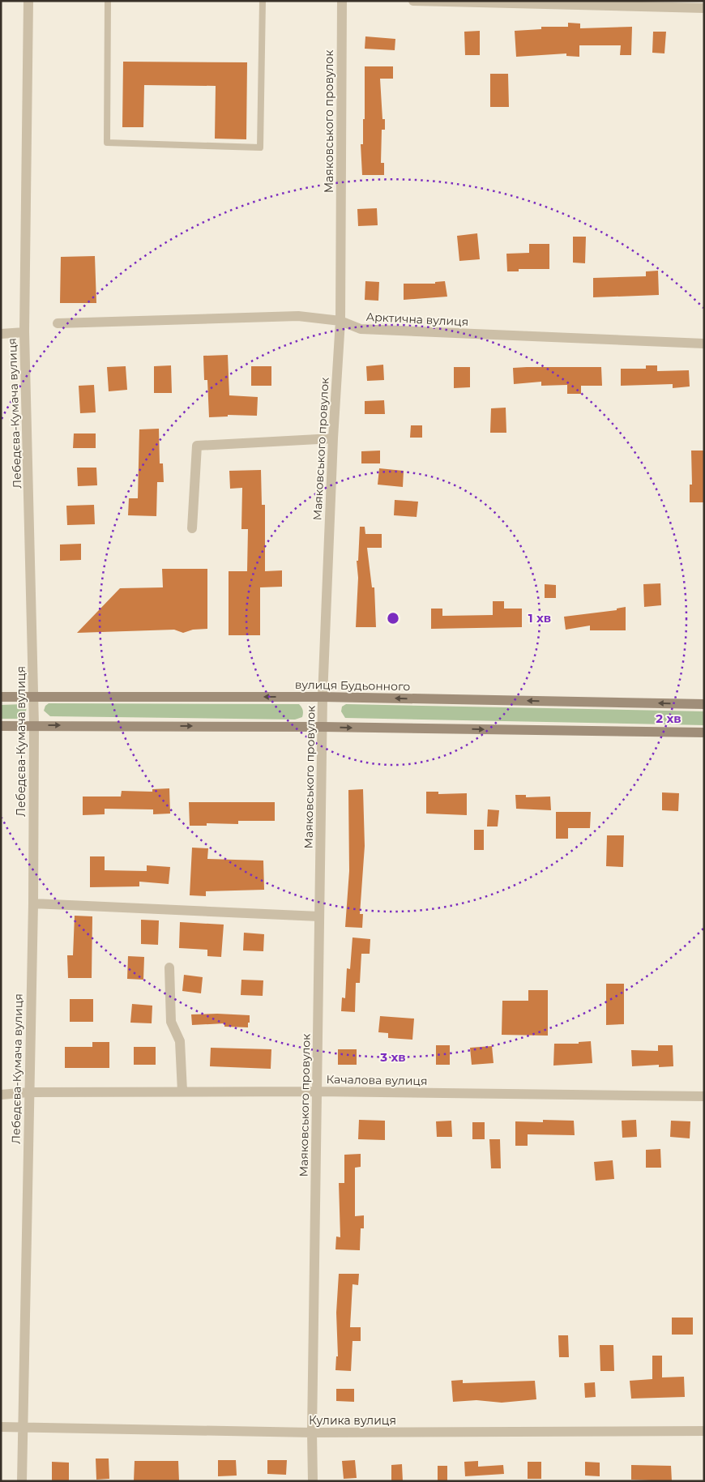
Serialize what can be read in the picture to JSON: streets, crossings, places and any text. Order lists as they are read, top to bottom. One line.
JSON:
{"streets":{"main road":["вулиця Будьонного"],"street":["Маяковського провулок","Арктична вулиця","Лебедєва-Кумача вулиця","Качалова вулиця","Кулика вулиця"]},"crossings":[["Маяковського провулок","Арктична вулиця"],["Маяковського провулок","вулиця Будьонного"],["Маяковського провулок","Качалова вулиця"],["Маяковського провулок","Кулика вулиця"],["Лебедєва-Кумача вулиця","вулиця Будьонного"],["Лебедєва-Кумача вулиця","Качалова вулиця"],["Лебедєва-Кумача вулиця","Кулика вулиця"]],"rings":["1 хв","2 хв","3 хв"]}
